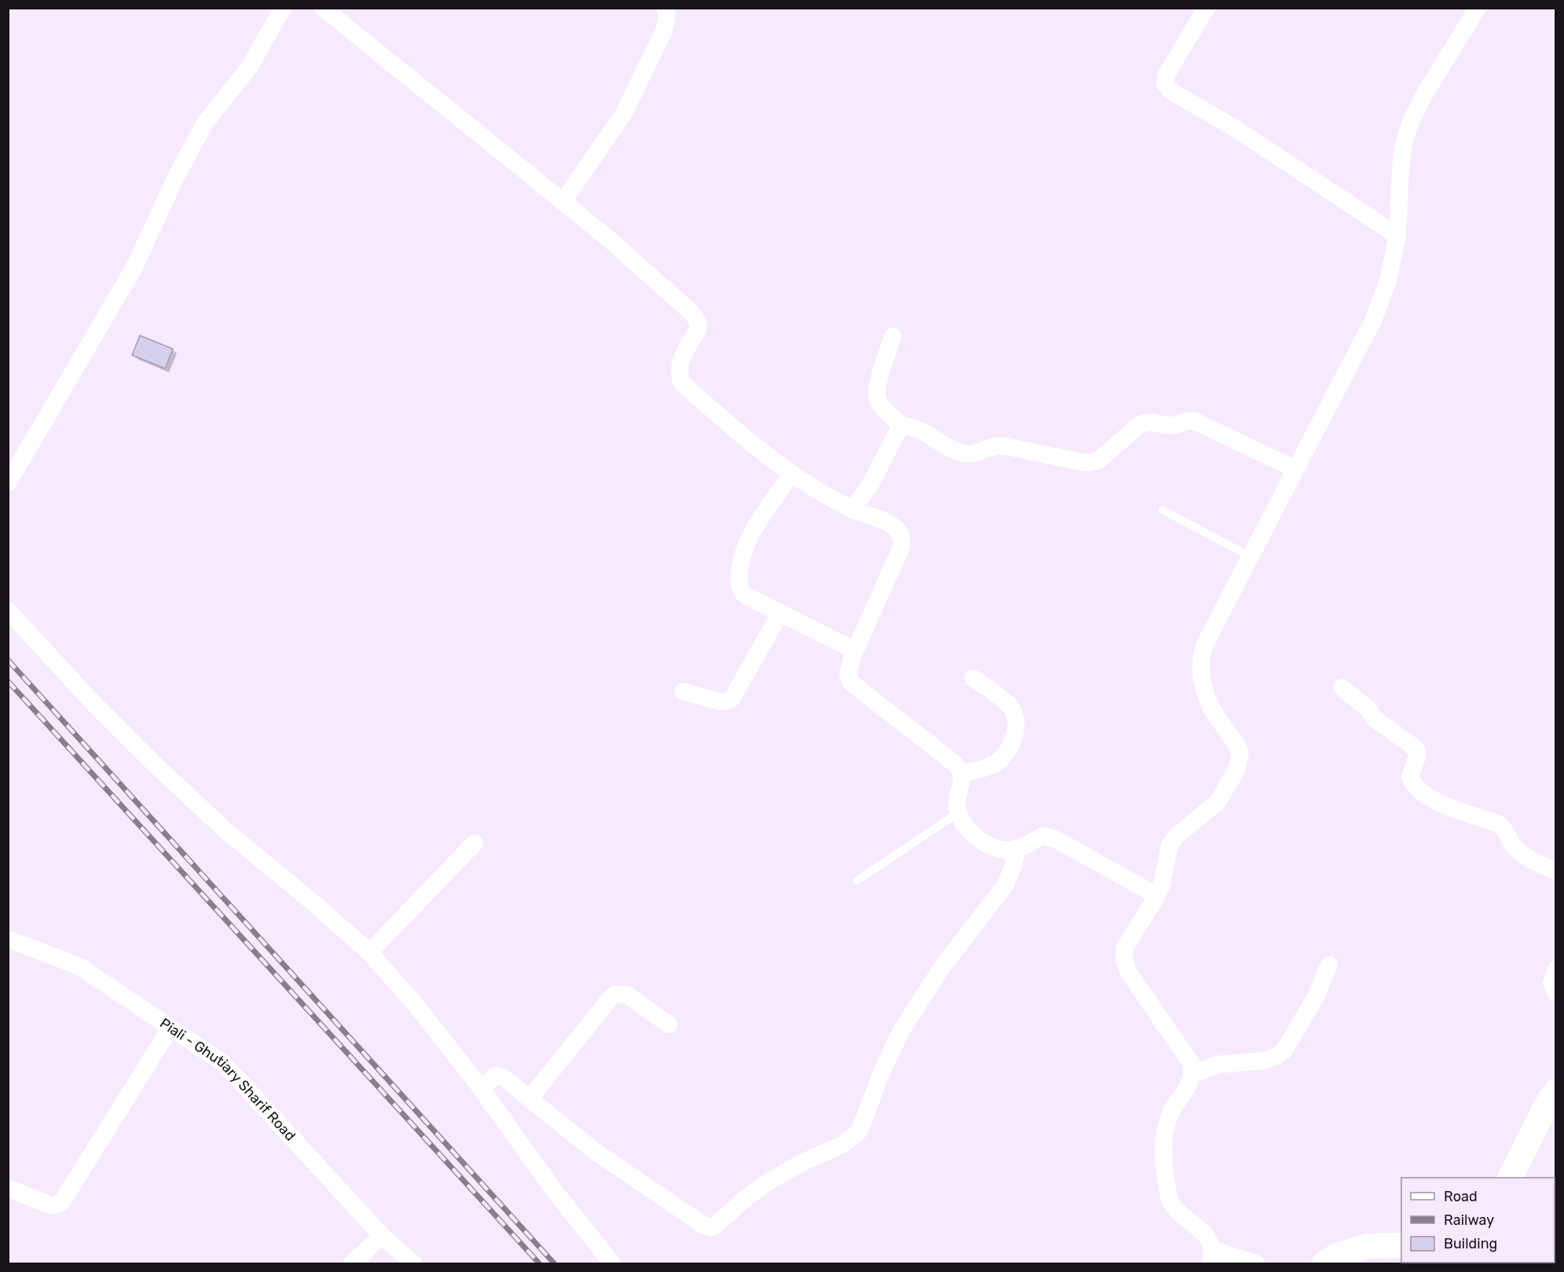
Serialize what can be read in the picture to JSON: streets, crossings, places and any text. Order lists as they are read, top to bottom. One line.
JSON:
{"streets":{"street":["Piali - Ghutiary Sharif Road"]},"legend":["Road","Railway","Building"]}
